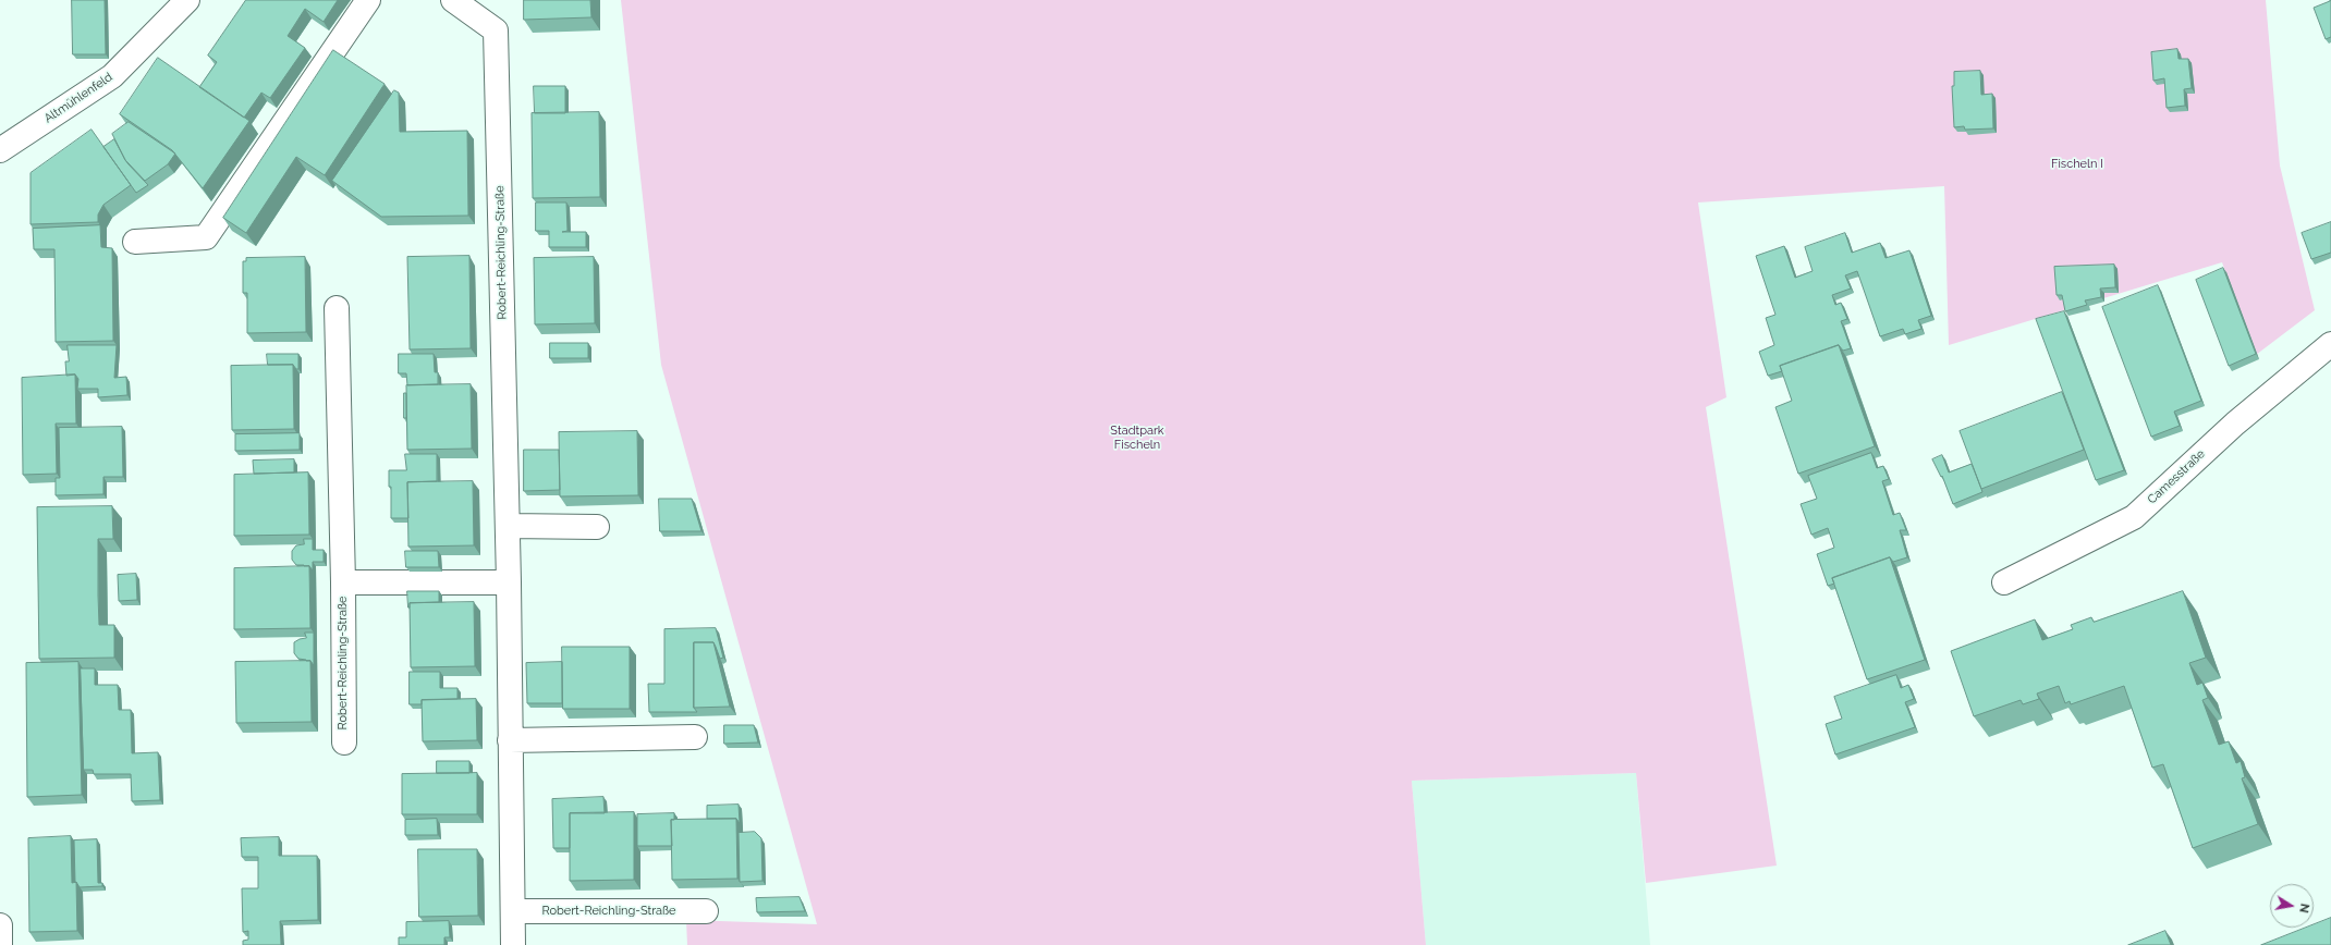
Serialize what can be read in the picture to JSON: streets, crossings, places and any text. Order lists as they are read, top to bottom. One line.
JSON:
{"streets":{"street":["Altmühlenfeld","Robert-Reichling-Straße","Camesstraße"]},"parks":["Fischeln I","Stadtpark Fischeln"],"north":"right"}
